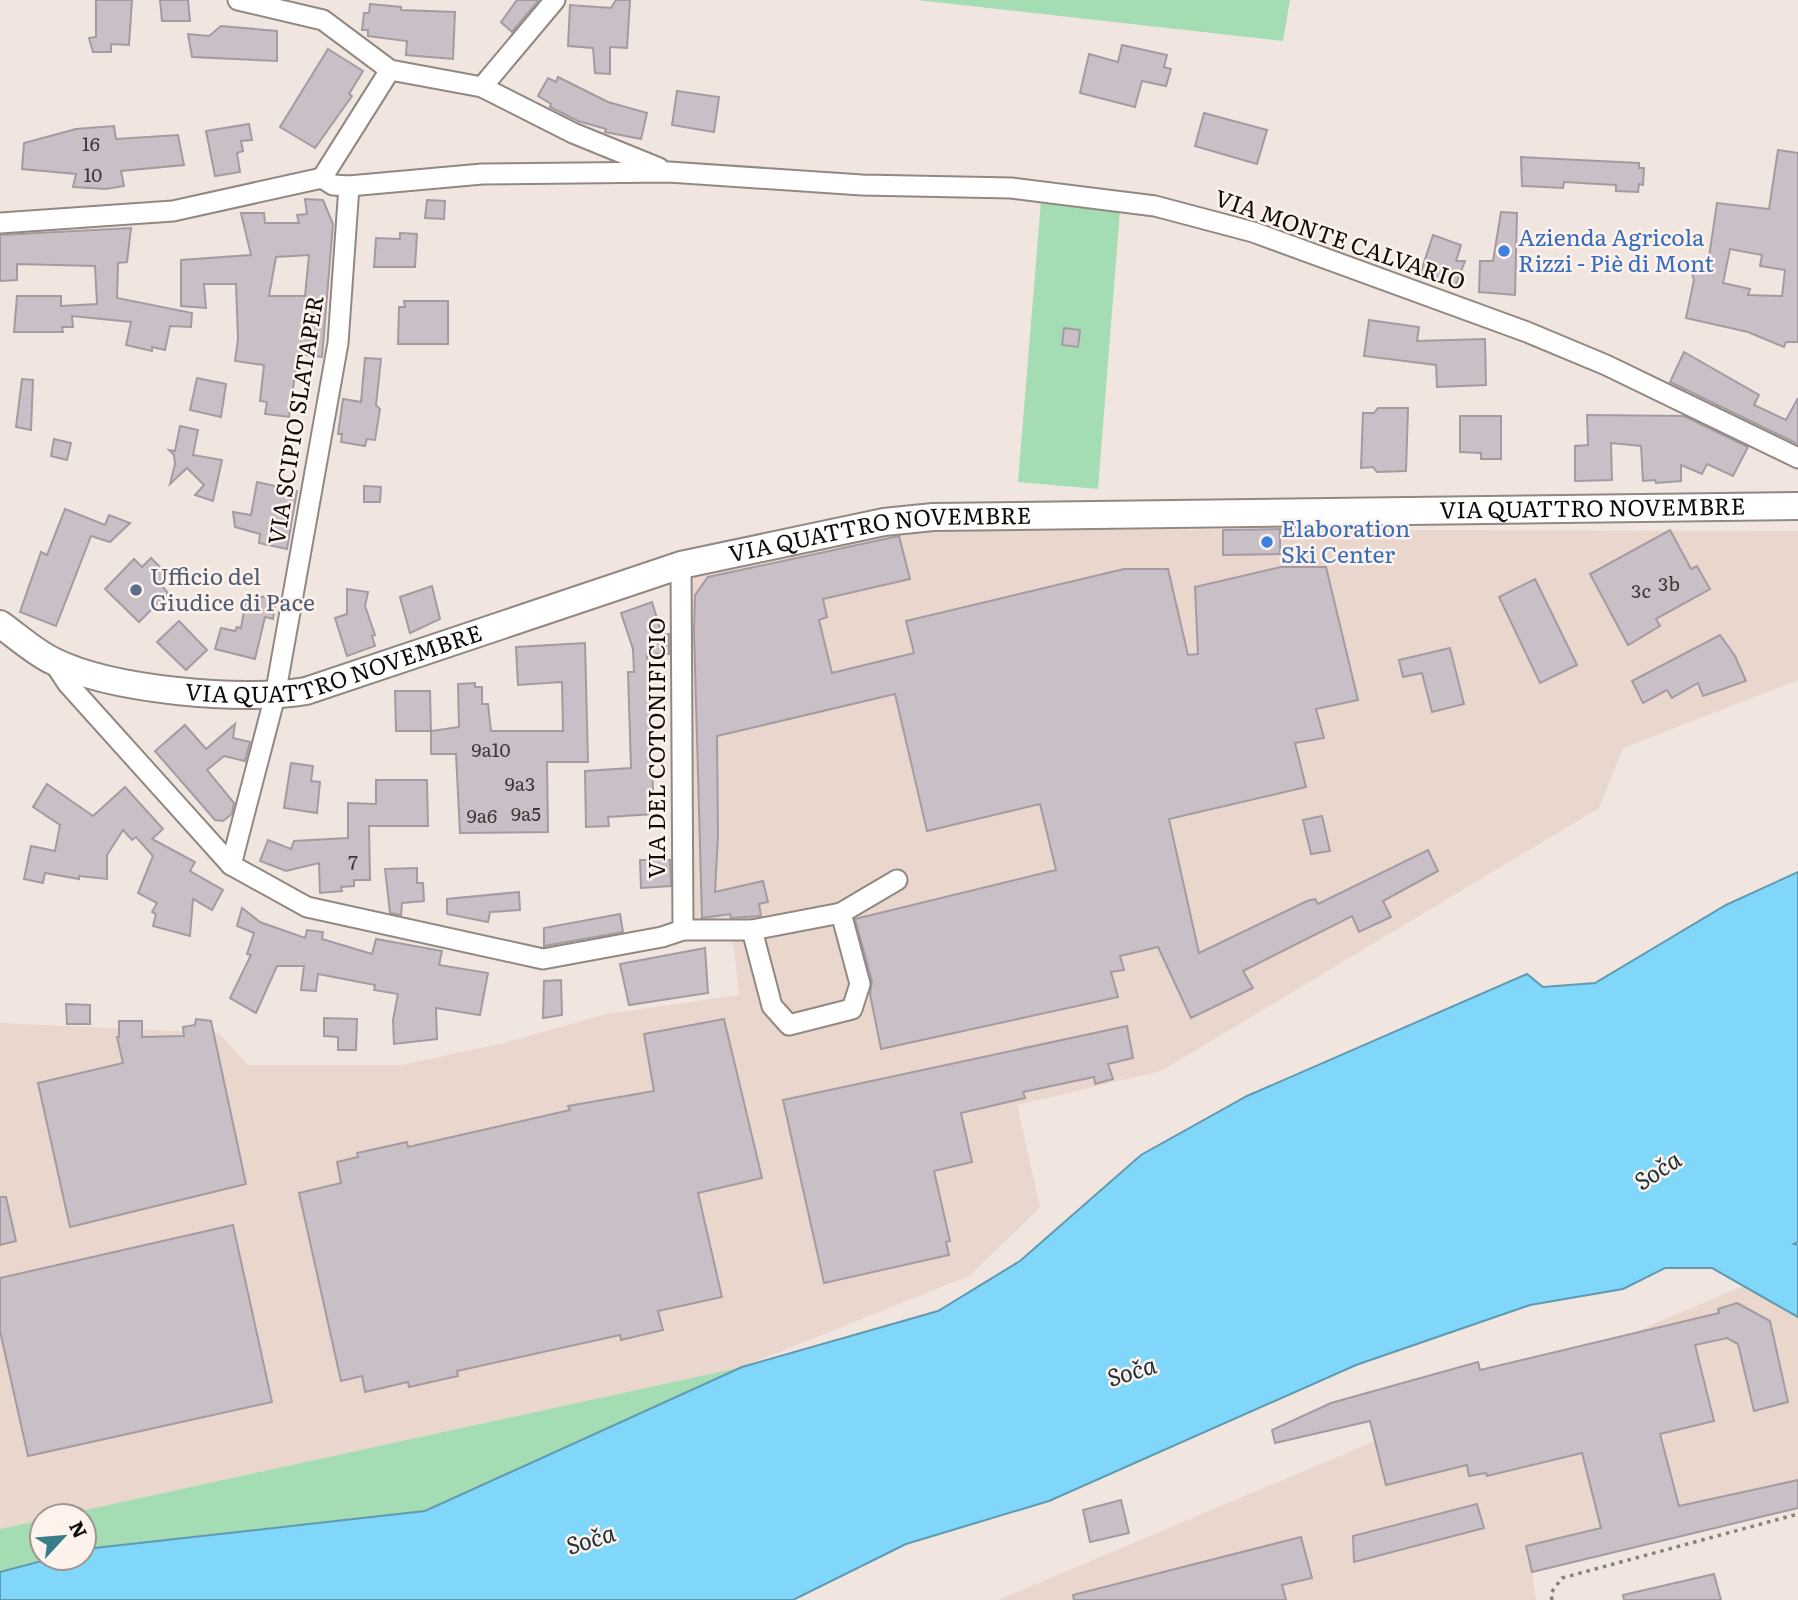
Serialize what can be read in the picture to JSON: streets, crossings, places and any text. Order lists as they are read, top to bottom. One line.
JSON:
{"streets":{"main road":["VIA QUATTRO NOVEMBRE"],"street":["VIA MONTE CALVARIO","VIA SCIPIO SLATAPER","VIA DEL COTONIFICIO"]},"crossings":[["VIA MONTE CALVARIO","VIA SCIPIO SLATAPER"],["VIA SCIPIO SLATAPER","VIA QUATTRO NOVEMBRE"],["VIA QUATTRO NOVEMBRE","VIA DEL COTONIFICIO"]],"water":["Soča"],"places":["Azienda Agricola Rizzi - Piè di Mont","Elaboration Ski Center","Ufficio del Giudice di Pace"],"house_numbers":["16","10","3b","3c","9a10","9a3","9a5","9a6","7"],"north":"top right"}
